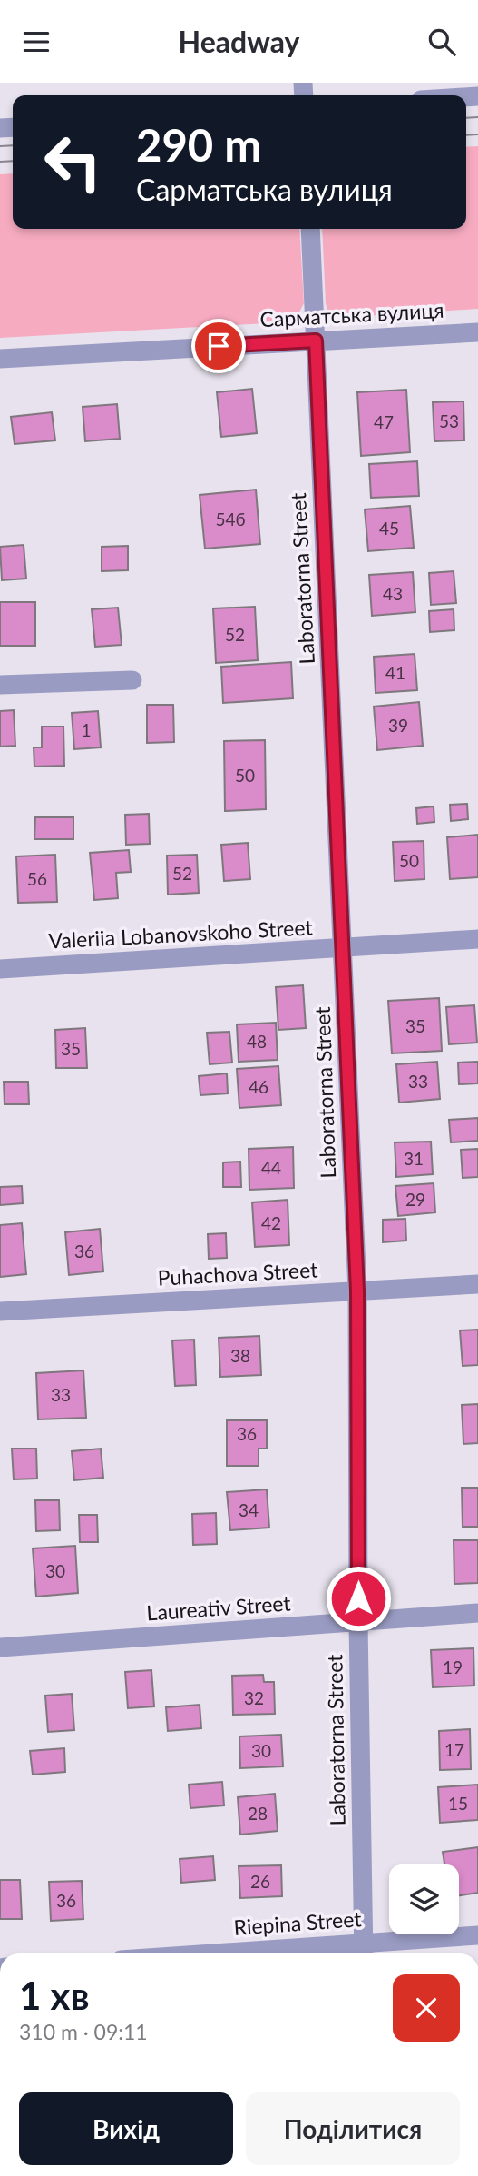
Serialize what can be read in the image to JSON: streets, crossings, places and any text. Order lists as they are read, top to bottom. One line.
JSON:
{"streets":{"street":["Сарматська вулиця","Laboratorna Street","Valeriia Lobanovskoho Street","Puhachova Street","Laureativ Street","Riepina Street"]},"crossings":[["Сарматська вулиця","Laboratorna Street"],["Laboratorna Street","Valeriia Lobanovskoho Street"],["Laboratorna Street","Puhachova Street"],["Laboratorna Street","Laureativ Street"],["Laboratorna Street","Riepina Street"]],"house_numbers":["53","47","54б","45","43","52","41","39","1","50","50","52","56","35","48","35","33","46","31","44","29","42","36","38","33","36","34","30","19","32","17","30","15","28","26","36"],"page":{"header":"Headway","turn":["290 m","Сарматська вулиця"],"heading":["1 хв","310 m · 09:11"],"buttons":["Вихід","Поділитися"]}}
